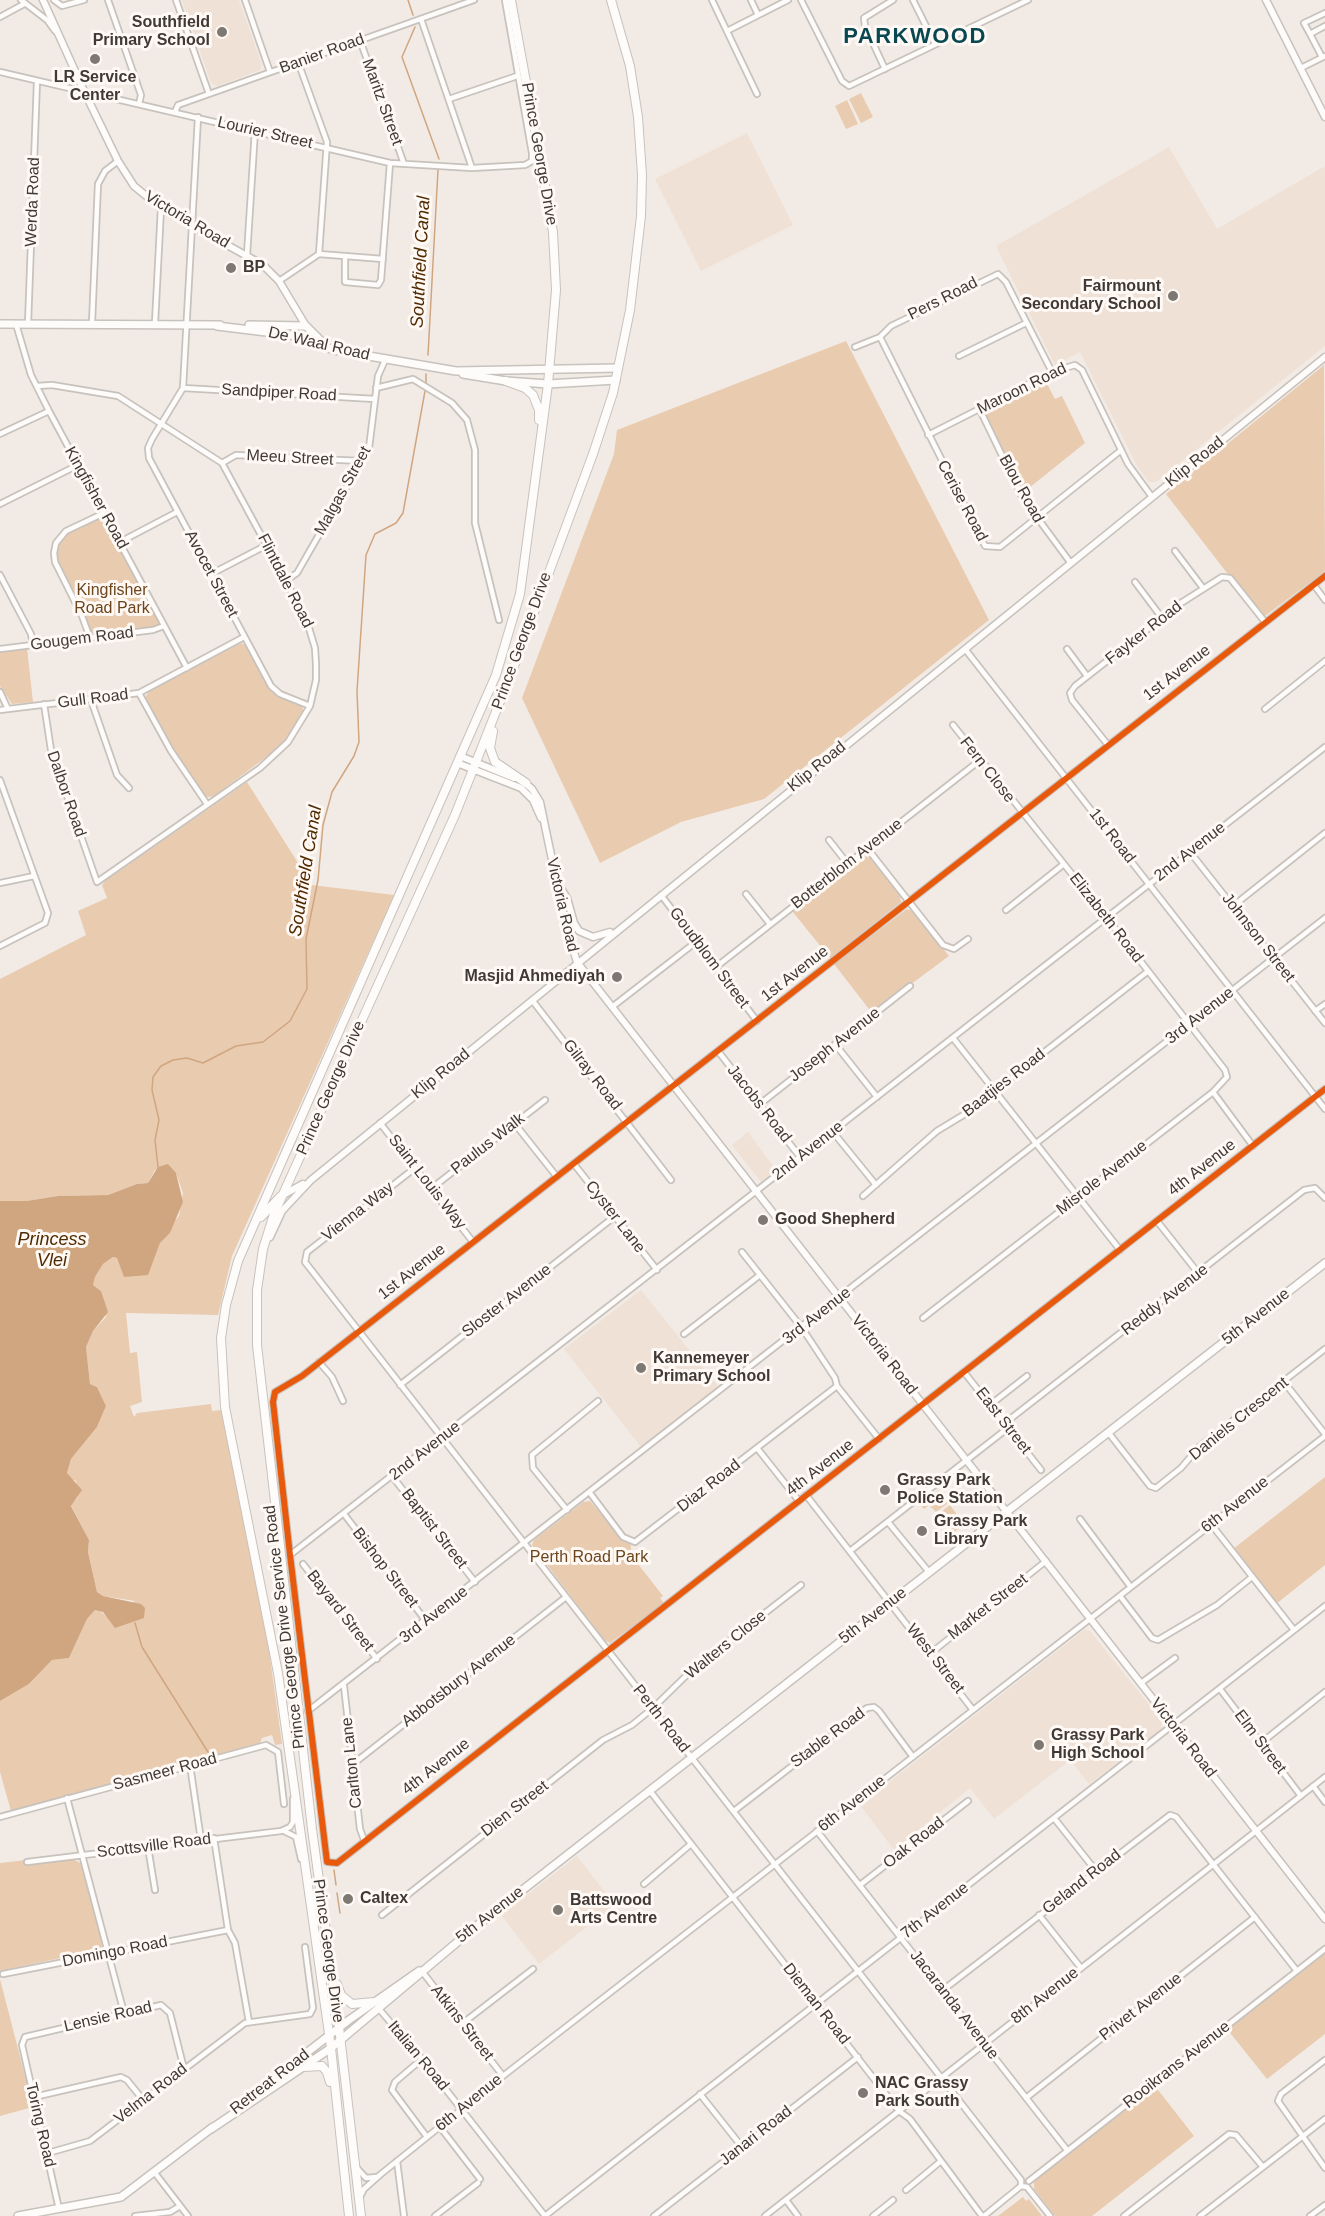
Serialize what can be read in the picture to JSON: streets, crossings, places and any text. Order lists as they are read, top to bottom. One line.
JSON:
{"streets":{"main road":["Prince George Drive","Victoria Road","De Waal Road","5th Avenue","Retreat Road"],"street":["Banier Road","Maritz Street","Lourier Street","Werda Road","Pers Road","Maroon Road","Sandpiper Road","Meeu Street","Klip Road","Blou Road","Malgas Street","Kingfisher Road","Cerise Road","Avocet Street","Flintdale Road","Fayker Road","Gougem Road","1st Avenue","Gull Road","Fern Close","Dalbor Road","1st Road","2nd Avenue","Botterblom Avenue","Elizabeth Road","Johnson Street","Goudblom Street","3rd Avenue","Joseph Avenue","Gilray Road","Baatjies Road","Jacobs Road","Paulus Walk","4th Avenue","Misrole Avenue","Saint Louis Way","Vienna Way","Cyster Lane","Reddy Avenue","Sloster Avenue","Daniels Crescent","East Street","Diaz Road","6th Avenue","Baptist Street","Bishop Street","Market Street","Bayard Street","Prince George Drive Service Road","Walters Close","West Street","Abbotsbury Avenue","Perth Road","Stable Road","Elm Street","Carlton Lane","Sasmeer Road","Dien Street","Oak Road","Scottsville Road","Geland Road","7th Avenue","Domingo Road","8th Avenue","Dieman Road","Jacaranda Avenue","Privet Avenue","Lensie Road","Atkins Street","Italian Road","Rooikrans Avenue","Velma Road","Toring Road","Janari Road"]},"crossings":[["Banier Road","Maritz Street"],["Banier Road","Lourier Street"],["Maritz Street","Lourier Street"],["Lourier Street","Werda Road"],["Lourier Street","Victoria Road"],["Prince George Drive","Victoria Road"],["Prince George Drive","De Waal Road"],["Prince George Drive","Klip Road"],["Prince George Drive","5th Avenue"],["Prince George Drive","6th Avenue"],["Prince George Drive","Retreat Road"],["Werda Road","De Waal Road"],["Victoria Road","De Waal Road"],["Victoria Road","Klip Road"],["Victoria Road","1st Avenue"],["Victoria Road","2nd Avenue"],["Victoria Road","3rd Avenue"],["Victoria Road","4th Avenue"],["Victoria Road","Reddy Avenue"],["Victoria Road","5th Avenue"],["Victoria Road","6th Avenue"],["Victoria Road","Market Street"],["Victoria Road","7th Avenue"],["Victoria Road","8th Avenue"],["Pers Road","Maroon Road"],["Pers Road","Cerise Road"],["De Waal Road","Malgas Street"],["De Waal Road","Kingfisher Road"],["Maroon Road","Klip Road"],["Maroon Road","Blou Road"],["Maroon Road","Cerise Road"],["Sandpiper Road","Malgas Street"],["Sandpiper Road","Avocet Street"],["Meeu Street","Malgas Street"],["Meeu Street","Flintdale Road"],["Klip Road","Blou Road"],["Klip Road","1st Road"],["Klip Road","Goudblom Street"],["Klip Road","Gilray Road"],["Klip Road","Saint Louis Way"],["Blou Road","Cerise Road"],["Malgas Street","Flintdale Road"],["Kingfisher Road","Flintdale Road"],["Kingfisher Road","Gougem Road"],["Kingfisher Road","Gull Road"],["Avocet Street","Flintdale Road"],["Avocet Street","Gull Road"],["Flintdale Road","Dalbor Road"],["Fayker Road","1st Avenue"],["1st Avenue","Fern Close"],["1st Avenue","1st Road"],["1st Avenue","Elizabeth Road"],["1st Avenue","Goudblom Street"],["1st Avenue","Gilray Road"],["1st Avenue","Jacobs Road"],["1st Avenue","Saint Louis Way"],["1st Avenue","Cyster Lane"],["1st Avenue","Prince George Drive Service Road"],["1st Avenue","Perth Road"],["Gull Road","Dalbor Road"],["Fern Close","Botterblom Avenue"],["Fern Close","Elizabeth Road"],["1st Road","2nd Avenue"],["1st Road","3rd Avenue"],["1st Road","4th Avenue"],["2nd Avenue","Elizabeth Road"],["2nd Avenue","Johnson Street"],["2nd Avenue","Jacobs Road"],["2nd Avenue","Cyster Lane"],["2nd Avenue","Baptist Street"],["2nd Avenue","Bishop Street"],["2nd Avenue","Prince George Drive Service Road"],["2nd Avenue","Perth Road"],["Botterblom Avenue","Goudblom Street"],["Elizabeth Road","3rd Avenue"],["Elizabeth Road","Baatjies Road"],["Elizabeth Road","Misrole Avenue"],["Johnson Street","3rd Avenue"],["3rd Avenue","Misrole Avenue"],["3rd Avenue","Diaz Road"],["3rd Avenue","Baptist Street"],["3rd Avenue","Bishop Street"],["3rd Avenue","Bayard Street"],["3rd Avenue","Prince George Drive Service Road"],["3rd Avenue","Perth Road"],["3rd Avenue","Carlton Lane"],["Joseph Avenue","Jacobs Road"],["Paulus Walk","Saint Louis Way"],["4th Avenue","East Street"],["4th Avenue","Prince George Drive Service Road"],["4th Avenue","West Street"],["4th Avenue","Perth Road"],["4th Avenue","Carlton Lane"],["Saint Louis Way","Vienna Way"],["Vienna Way","Perth Road"],["Cyster Lane","Sloster Avenue"],["Reddy Avenue","East Street"],["Reddy Avenue","West Street"],["Sloster Avenue","Perth Road"],["5th Avenue","Daniels Crescent"],["5th Avenue","West Street"],["5th Avenue","Perth Road"],["5th Avenue","Dieman Road"],["5th Avenue","Atkins Street"],["5th Avenue","Italian Road"],["5th Avenue","Retreat Road"],["6th Avenue","West Street"],["6th Avenue","Perth Road"],["6th Avenue","Stable Road"],["6th Avenue","Dieman Road"],["6th Avenue","Jacaranda Avenue"],["6th Avenue","Atkins Street"],["6th Avenue","Italian Road"],["Market Street","West Street"],["Walters Close","Perth Road"],["Walters Close","Dien Street"],["Abbotsbury Avenue","Perth Road"],["Abbotsbury Avenue","Carlton Lane"],["Perth Road","Stable Road"],["Perth Road","Dien Street"],["Perth Road","7th Avenue"],["Perth Road","8th Avenue"],["Elm Street","7th Avenue"],["Elm Street","8th Avenue"],["Oak Road","Jacaranda Avenue"],["Geland Road","8th Avenue"],["Geland Road","Jacaranda Avenue"],["7th Avenue","Dieman Road"],["7th Avenue","Jacaranda Avenue"],["7th Avenue","Italian Road"],["8th Avenue","Dieman Road"],["8th Avenue","Jacaranda Avenue"],["Dieman Road","Janari Road"],["Jacaranda Avenue","Privet Avenue"],["Jacaranda Avenue","Rooikrans Avenue"],["Lensie Road","Velma Road"],["Lensie Road","Toring Road"],["Retreat Road","Toring Road"],["Velma Road","Toring Road"]],"districts":["PARKWOOD"],"water":["Southfield Canal","Princess Vlei"],"parks":["Kingfisher Road Park","Perth Road Park"],"places":["Southfield Primary School","LR Service Center","BP","Fairmount Secondary School","Masjid Ahmediyah","Good Shepherd","Kannemeyer Primary School","Grassy Park Police Station","Grassy Park Library","Grassy Park High School","Caltex","Battswood Arts Centre","NAC Grassy Park South"]}
